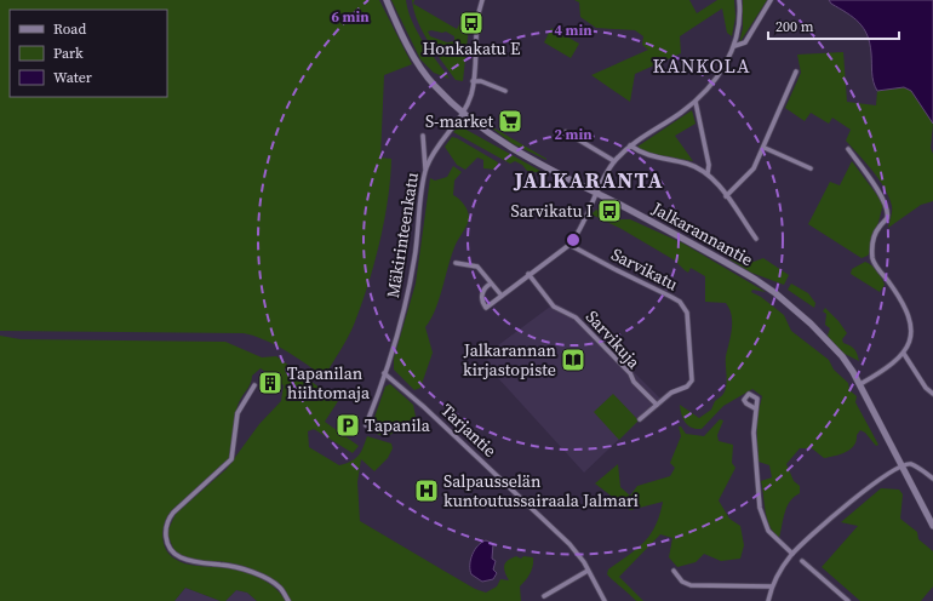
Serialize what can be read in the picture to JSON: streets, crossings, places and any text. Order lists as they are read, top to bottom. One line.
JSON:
{"streets":{"main road":["Jalkarannantie"],"street":["Mäkirinteenkatu","Sarvikatu","Sarvikuja","Tarjantie"]},"crossings":[["Jalkarannantie","Mäkirinteenkatu"],["Mäkirinteenkatu","Tarjantie"],["Sarvikatu","Sarvikuja"]],"districts":["KANKOLA","JALKARANTA"],"places":{"bus stop":["Honkakatu E","Sarvikatu I"],"supermarket":["S-market"],"library":["Jalkarannan kirjastopiste"],"building":["Tapanilan hiihtomaja"],"parking":["Tapanila"],"hospital":["Salpausselän kuntoutussairaala Jalmari"]},"legend":["Road","Park","Water"],"scale_bar":"200 m","rings":["6 min","4 min","2 min"]}
